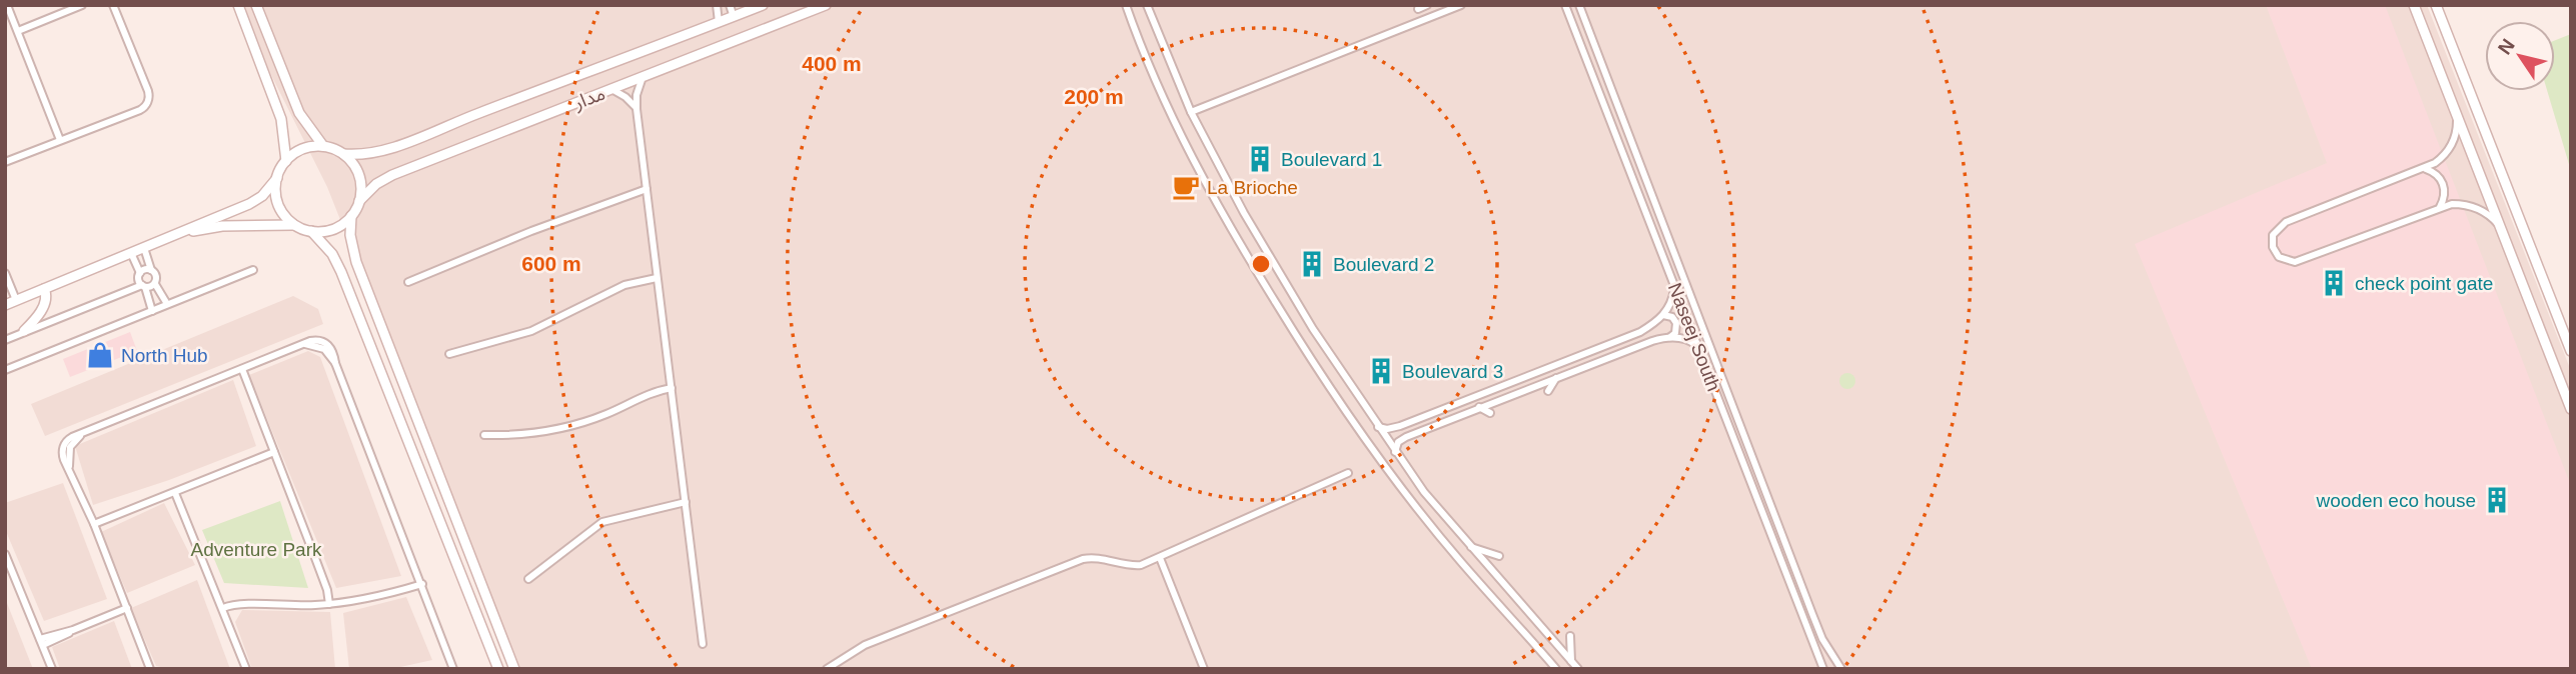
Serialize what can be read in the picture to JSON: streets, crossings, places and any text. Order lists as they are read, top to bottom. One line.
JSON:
{"streets":{"street":["مدار","Naseej South"]},"parks":["Adventure Park"],"places":{"building":["Boulevard 1","Boulevard 2","check point gate","Boulevard 3","wooden eco house"],"cafe":["La Brioche"],"shop":["North Hub"]},"north":"top left","rings":["400 m","200 m","600 m"]}
